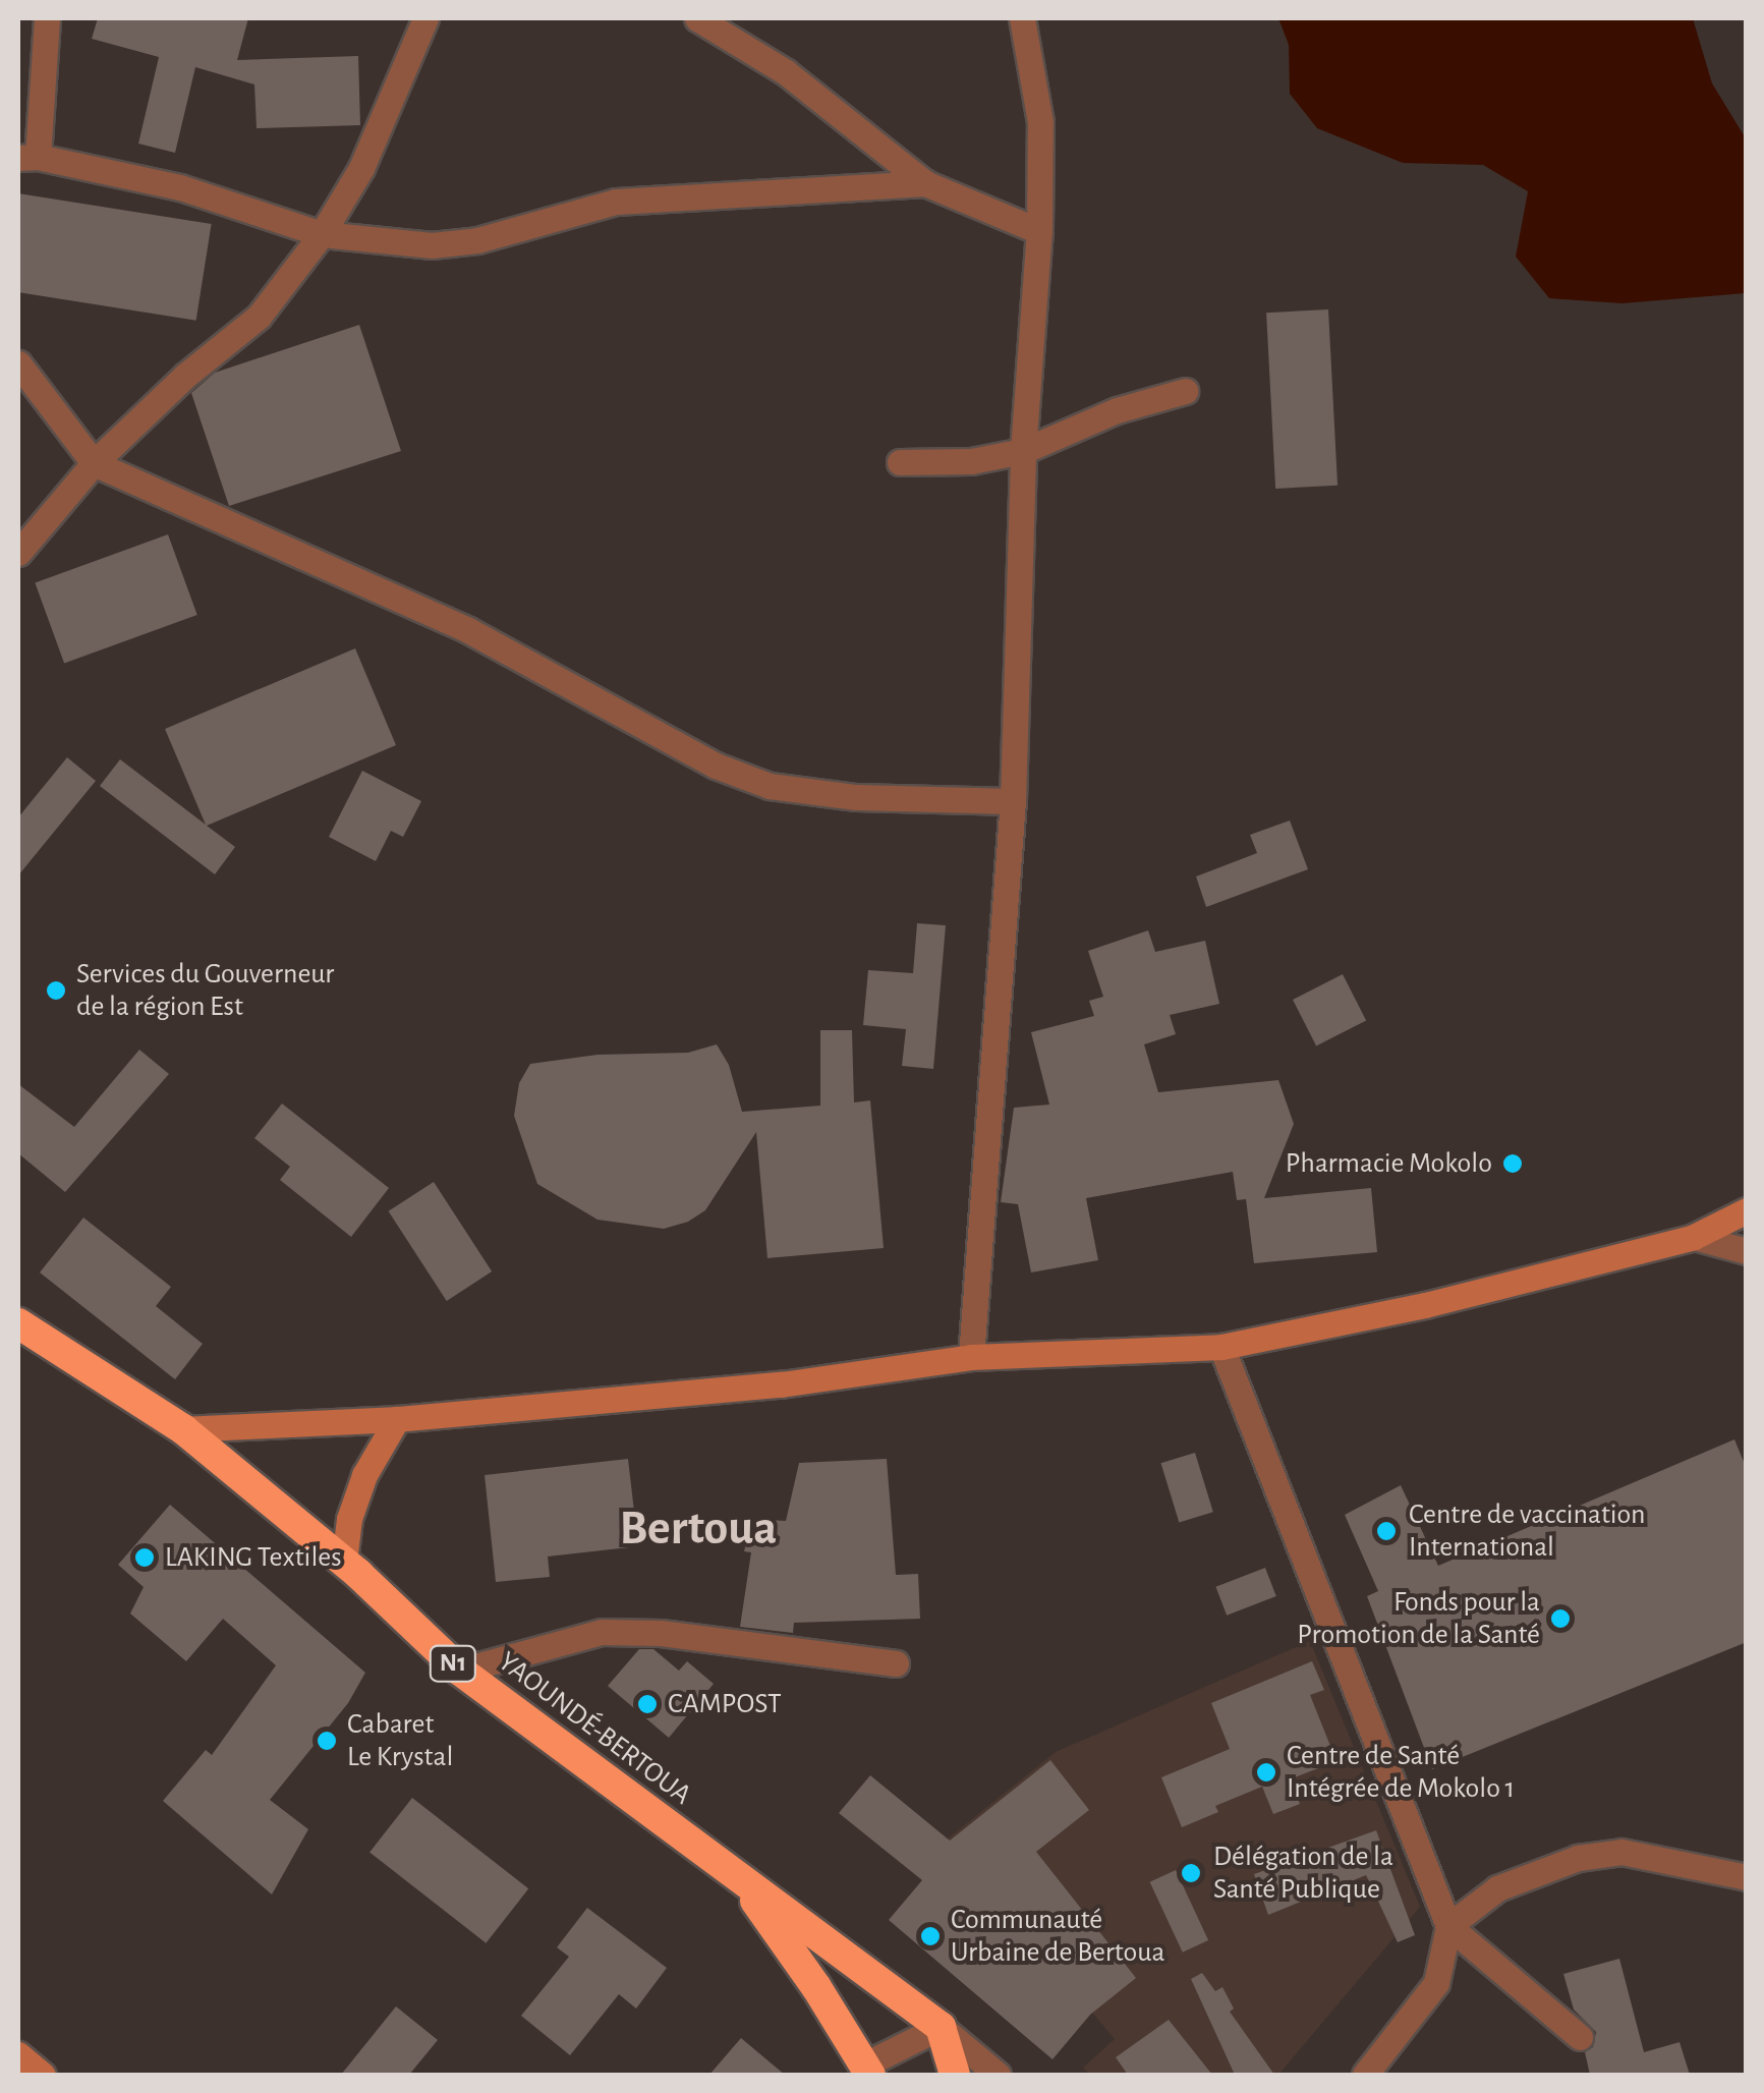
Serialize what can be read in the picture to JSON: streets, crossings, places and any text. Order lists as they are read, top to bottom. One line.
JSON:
{"streets":{"highway":["N1","YAOUNDÉ-BERTOUA"]},"crossings":[["N1","YAOUNDÉ-BERTOUA"]],"districts":["Bertoua"],"places":["Services du Gouverneur de la région Est","Pharmacie Mokolo","Centre de vaccination International","LAKING Textiles","Fonds pour la Promotion de la Santé","CAMPOST","Cabaret Le Krystal","Centre de Santé Intégrée de Mokolo 1","Délégation de la Santé Publique","Communauté Urbaine de Bertoua"]}
